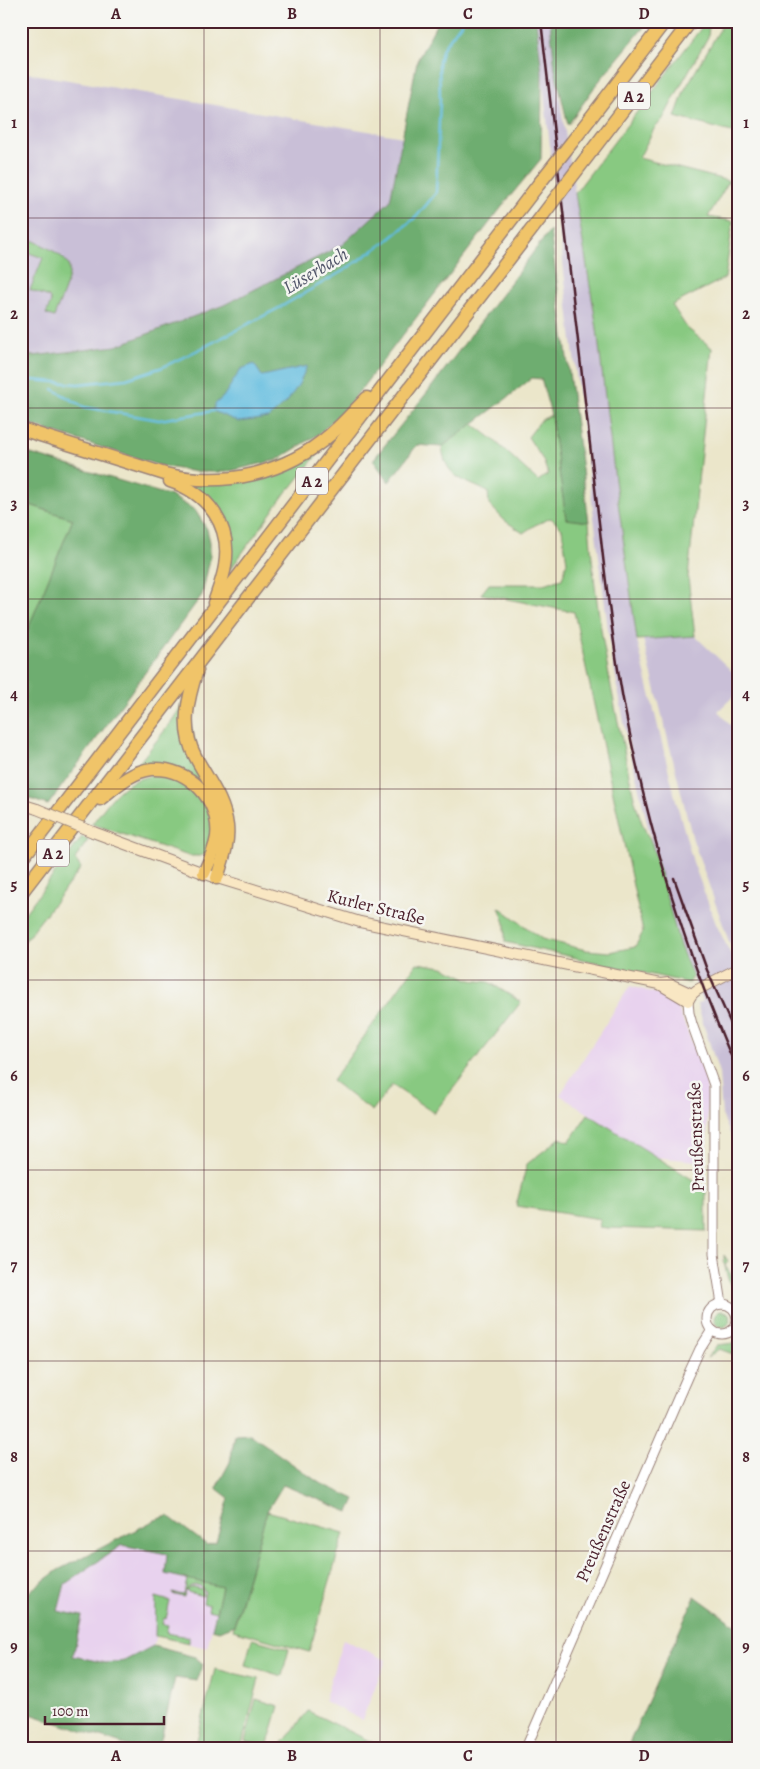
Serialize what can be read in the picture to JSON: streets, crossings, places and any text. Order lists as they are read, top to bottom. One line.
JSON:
{"streets":{"highway":["A 2"],"main road":["Kurler Straße"],"street":["Preußenstraße"]},"crossings":[["Kurler Straße","Preußenstraße"]],"water":["Lüserbach"],"scale_bar":"100 m","grid":{"columns":["A","B","C","D"],"rows":["1","2","3","4","5","6","7","8","9"]}}
